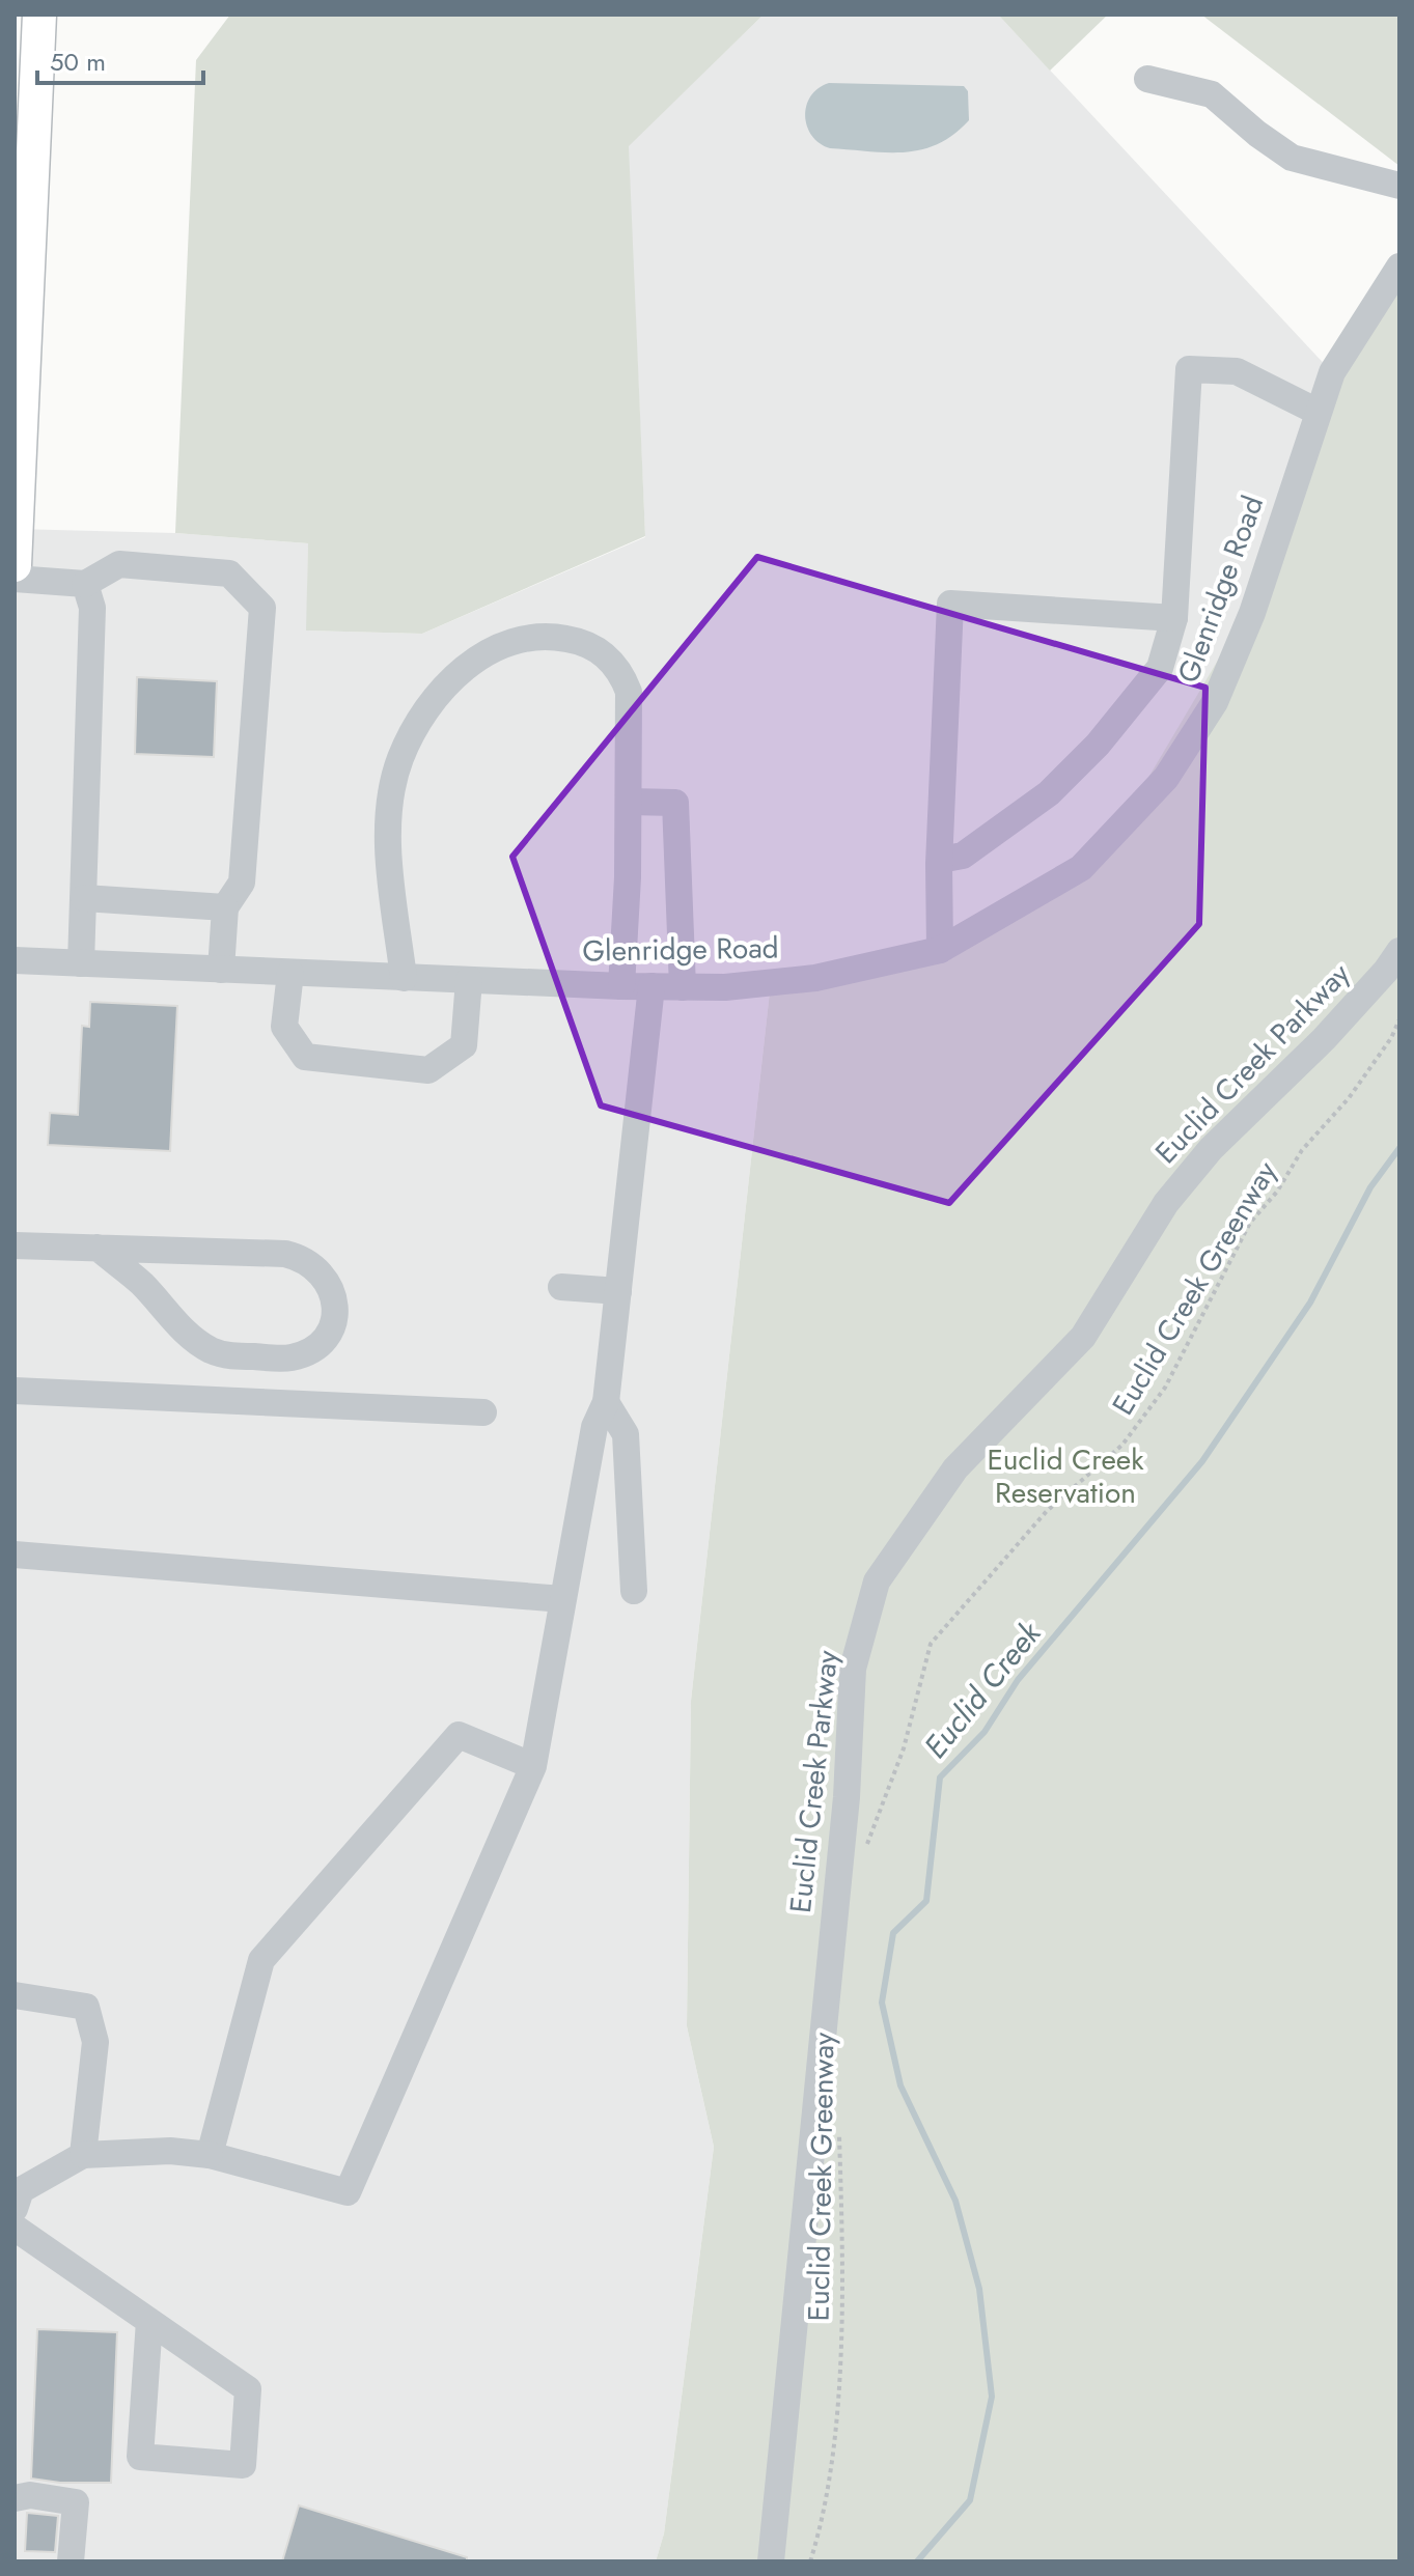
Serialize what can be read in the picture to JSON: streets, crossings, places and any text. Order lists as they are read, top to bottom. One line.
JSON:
{"streets":{"street":["Glenridge Road","Euclid Creek Parkway"],"path":["Euclid Creek Greenway"]},"water":["Euclid Creek"],"parks":["Euclid Creek Reservation"],"scale_bar":"50 m"}
